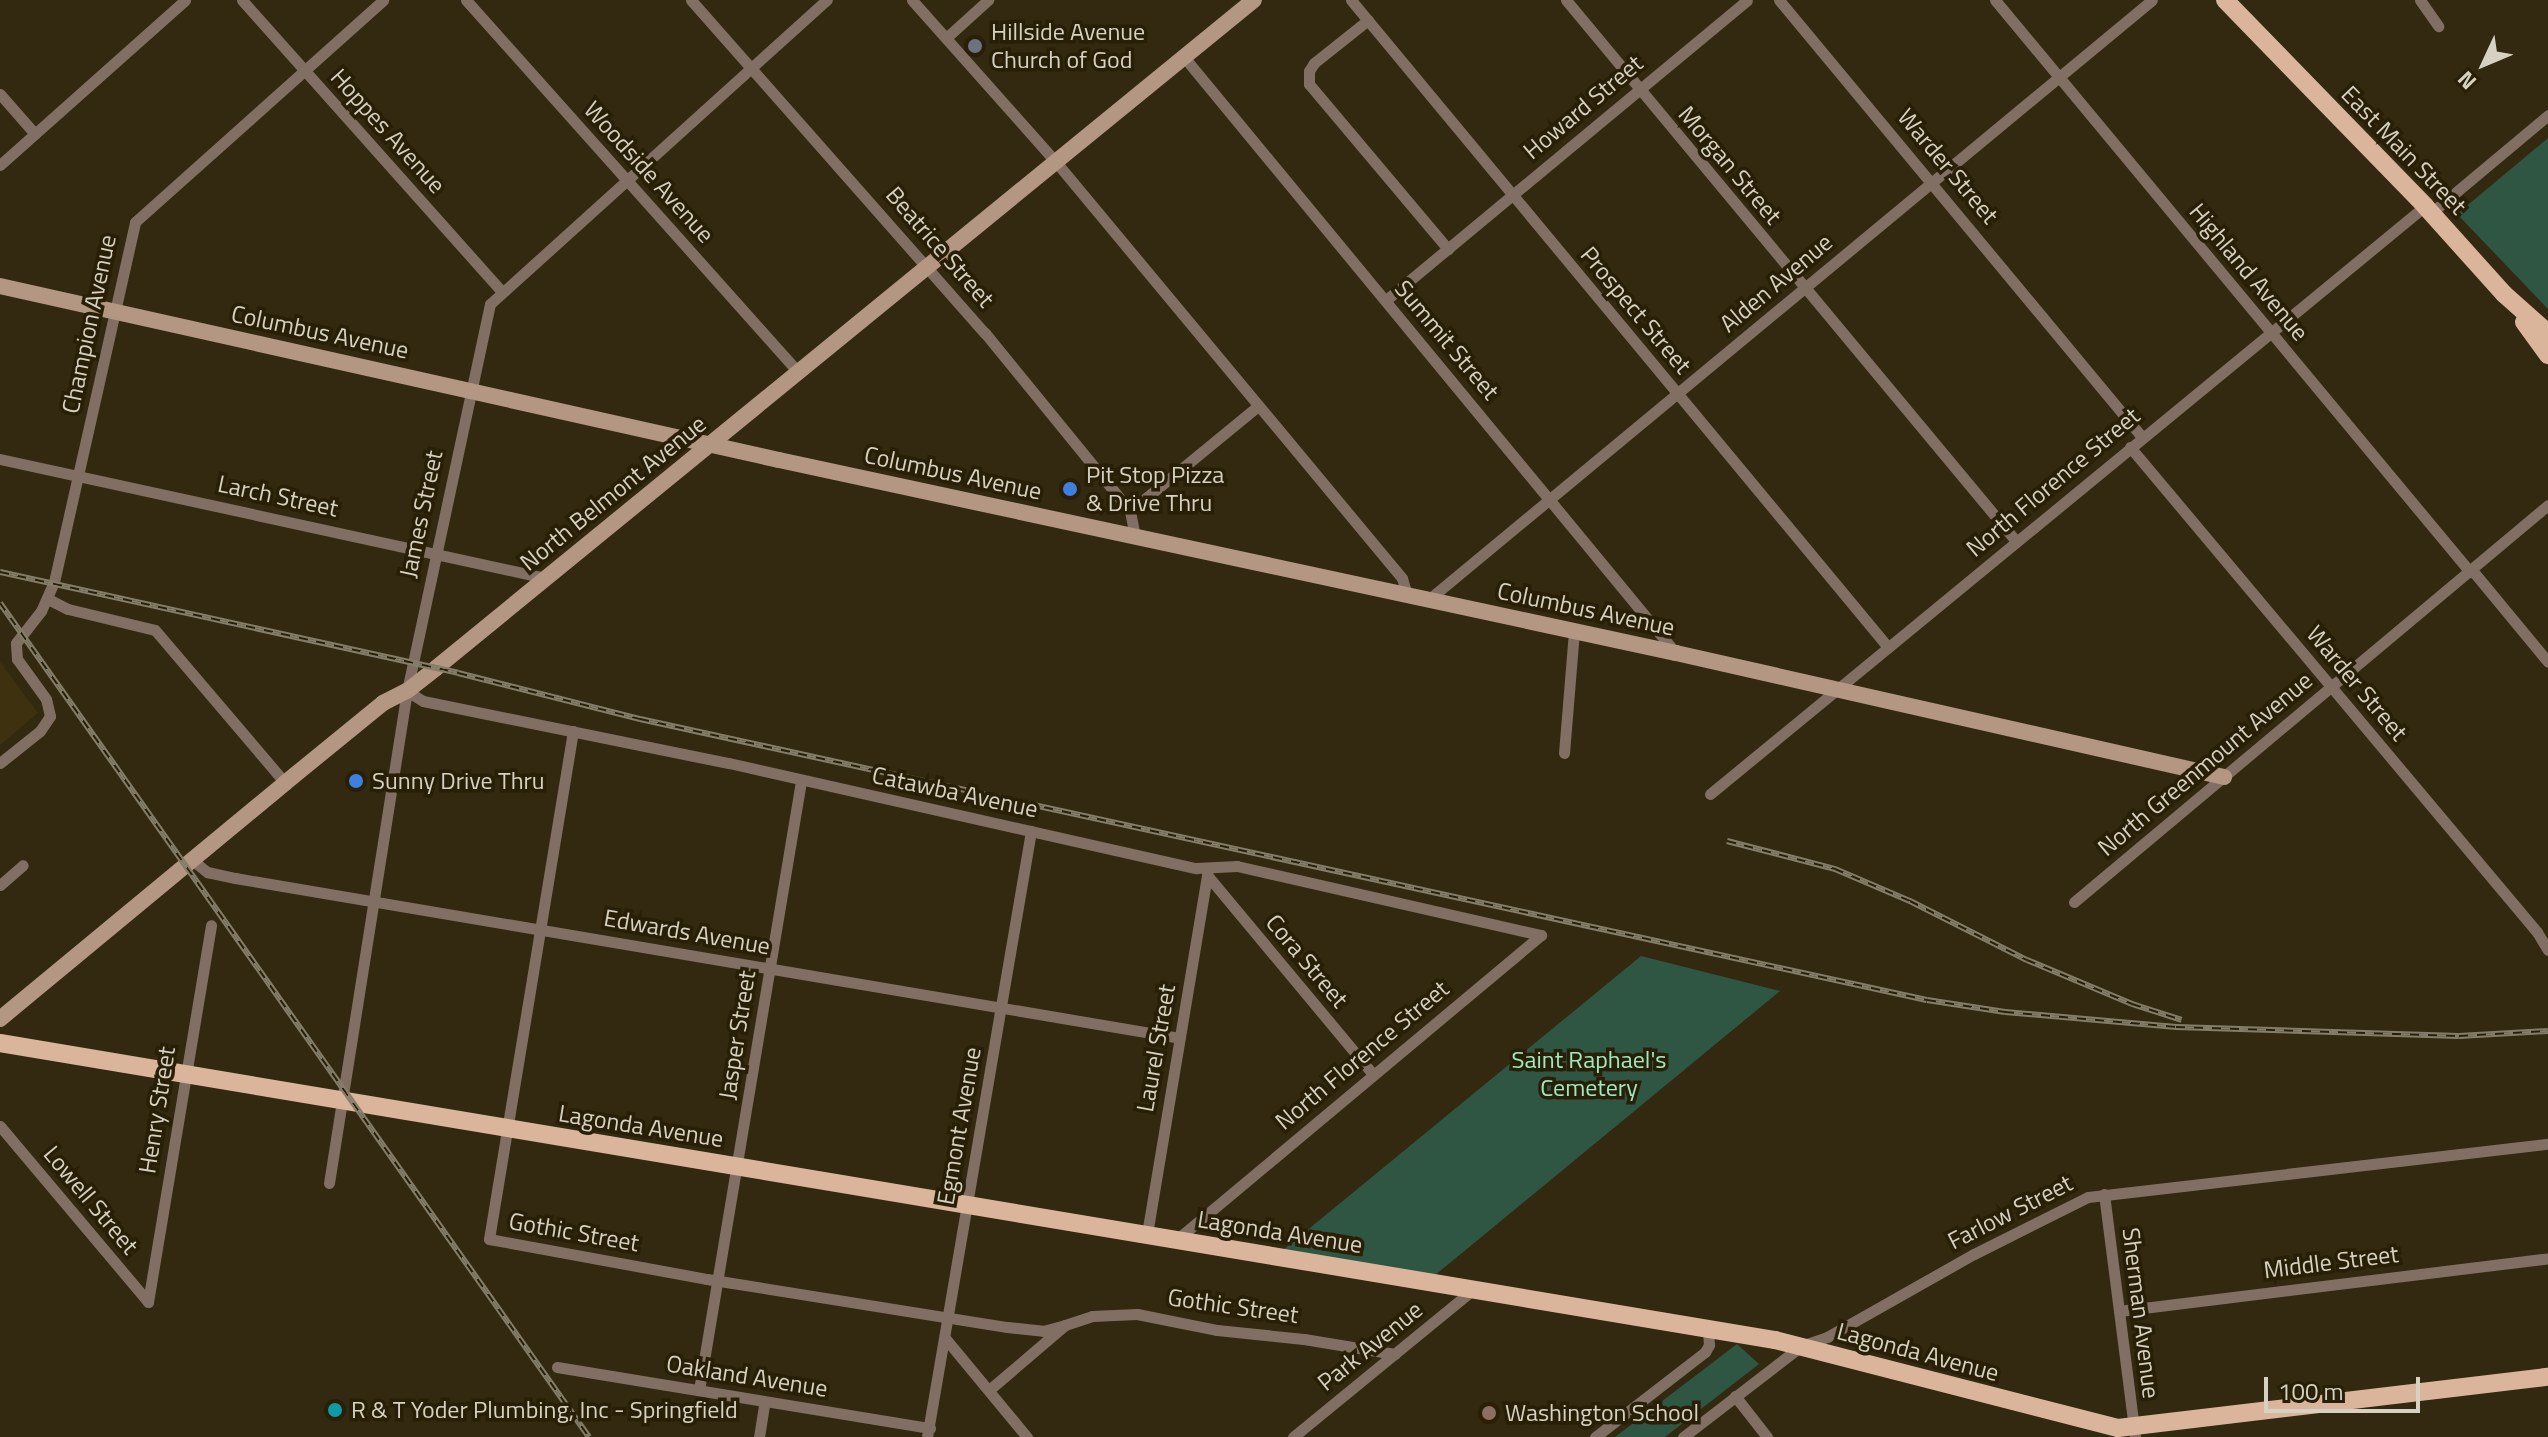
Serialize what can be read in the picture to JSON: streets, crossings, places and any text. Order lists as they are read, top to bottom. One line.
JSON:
{"streets":{"main road":["East Main Street","Lagonda Avenue"],"street":["Howard Street","Hoppes Avenue","Morgan Street","Warder Street","Woodside Avenue","Beatrice Street","Highland Avenue","Alden Avenue","Prospect Street","Champion Avenue","Columbus Avenue","Summit Street","North Florence Street","North Belmont Avenue","Larch Street","James Street","North Greenmount Avenue","Catawba Avenue","Edwards Avenue","Cora Street","Jasper Street","Laurel Street","Henry Street","Egmont Avenue","Lowell Street","Farlow Street","Gothic Street","Middle Street","Sherman Avenue","Park Avenue","Oakland Avenue"]},"crossings":[["Howard Street","Morgan Street"],["Howard Street","Prospect Street"],["Howard Street","Summit Street"],["Hoppes Avenue","Champion Avenue"],["Hoppes Avenue","James Street"],["East Main Street","North Florence Street"],["Morgan Street","Alden Avenue"],["Morgan Street","North Florence Street"],["Warder Street","Alden Avenue"],["Warder Street","North Florence Street"],["Warder Street","North Greenmount Avenue"],["Woodside Avenue","North Belmont Avenue"],["Woodside Avenue","James Street"],["Beatrice Street","Columbus Avenue"],["Beatrice Street","North Belmont Avenue"],["Beatrice Street","James Street"],["Highland Avenue","Alden Avenue"],["Highland Avenue","North Florence Street"],["Highland Avenue","North Greenmount Avenue"],["Alden Avenue","Prospect Street"],["Alden Avenue","Columbus Avenue"],["Alden Avenue","Summit Street"],["Prospect Street","North Florence Street"],["Champion Avenue","Columbus Avenue"],["Champion Avenue","Larch Street"],["Columbus Avenue","Summit Street"],["Columbus Avenue","North Florence Street"],["Columbus Avenue","North Belmont Avenue"],["Columbus Avenue","James Street"],["Columbus Avenue","North Greenmount Avenue"],["Summit Street","North Belmont Avenue"],["North Florence Street","Catawba Avenue"],["North Florence Street","Cora Street"],["North Florence Street","Lagonda Avenue"],["North Belmont Avenue","Larch Street"],["North Belmont Avenue","James Street"],["North Belmont Avenue","Catawba Avenue"],["North Belmont Avenue","Edwards Avenue"],["Larch Street","James Street"],["James Street","Catawba Avenue"],["James Street","Edwards Avenue"],["James Street","Lagonda Avenue"],["Catawba Avenue","Cora Street"],["Catawba Avenue","Jasper Street"],["Catawba Avenue","Laurel Street"],["Catawba Avenue","Egmont Avenue"],["Catawba Avenue","Gothic Street"],["Edwards Avenue","Jasper Street"],["Edwards Avenue","Laurel Street"],["Edwards Avenue","Egmont Avenue"],["Edwards Avenue","Gothic Street"],["Cora Street","Laurel Street"],["Jasper Street","Lagonda Avenue"],["Jasper Street","Gothic Street"],["Jasper Street","Oakland Avenue"],["Laurel Street","Lagonda Avenue"],["Henry Street","Lagonda Avenue"],["Henry Street","Lowell Street"],["Lagonda Avenue","Egmont Avenue"],["Lagonda Avenue","Farlow Street"],["Lagonda Avenue","Gothic Street"],["Lagonda Avenue","Sherman Avenue"],["Lagonda Avenue","Park Avenue"],["Egmont Avenue","Gothic Street"],["Egmont Avenue","Oakland Avenue"],["Farlow Street","Sherman Avenue"],["Gothic Street","Park Avenue"],["Middle Street","Sherman Avenue"]],"parks":["Saint Raphael's Cemetery"],"places":["Hillside Avenue Church of God","Pit Stop Pizza & Drive Thru","Sunny Drive Thru","R & T Yoder Plumbing, Inc - Springfield","Washington School"],"scale_bar":"100 m","north":"bottom left"}
